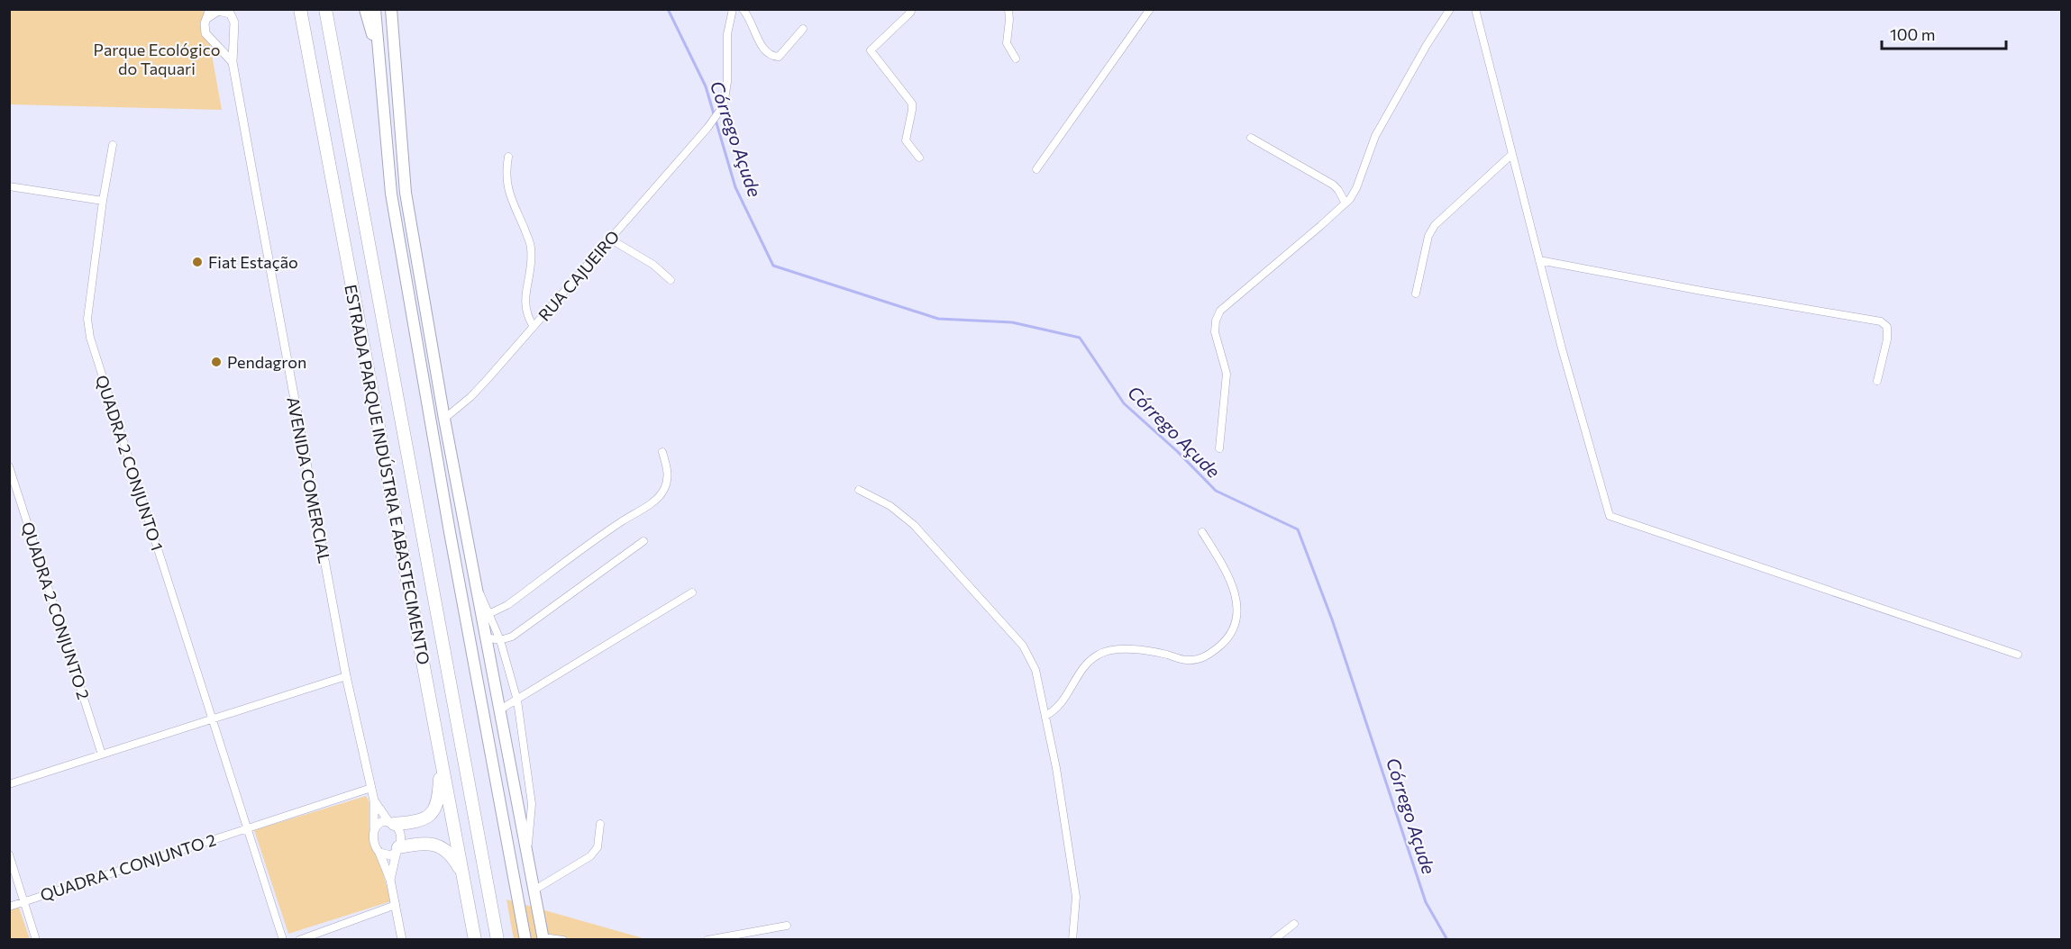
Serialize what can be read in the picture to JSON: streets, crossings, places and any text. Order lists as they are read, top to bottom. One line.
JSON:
{"streets":{"highway":["ESTRADA PARQUE INDÚSTRIA E ABASTECIMENTO"],"street":["RUA CAJUEIRO","QUADRA 2 CONJUNTO 1","AVENIDA COMERCIAL","QUADRA 2 CONJUNTO 2","QUADRA 1 CONJUNTO 2"]},"crossings":[["QUADRA 2 CONJUNTO 1","QUADRA 1 CONJUNTO 2"],["AVENIDA COMERCIAL","QUADRA 1 CONJUNTO 2"]],"water":["Córrego Açude"],"parks":["Parque Ecológico do Taquari"],"places":["Fiat Estação","Pendagron"],"scale_bar":"100 m"}
